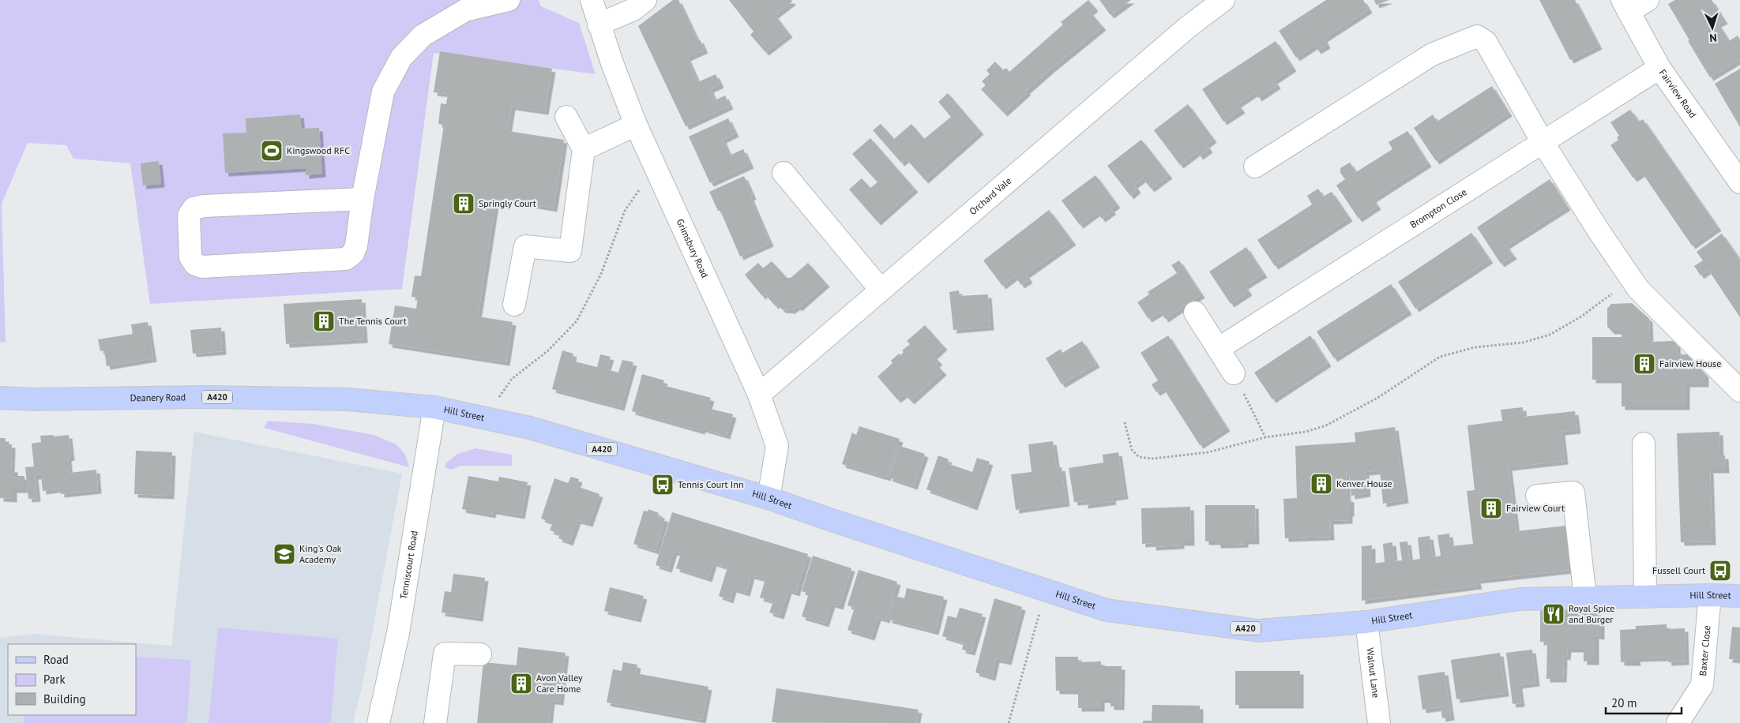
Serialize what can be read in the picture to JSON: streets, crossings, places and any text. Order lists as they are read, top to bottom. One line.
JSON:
{"streets":{"main road":["A420","Deanery Road","Hill Street"],"street":["Fairview Road","Orchard Vale","Brompton Close","Grimsbury Road","Tenniscourt Road","Baxter Close","Walnut Lane"]},"crossings":[["Fairview Road","Brompton Close"],["Orchard Vale","Grimsbury Road"],["Grimsbury Road","Hill Street"],["Deanery Road","Hill Street"],["Deanery Road","Tenniscourt Road"],["Hill Street","Tenniscourt Road"],["Hill Street","Baxter Close"],["Hill Street","Walnut Lane"]],"places":{"sports":["Kingswood RFC"],"building":["Springly Court","The Tennis Court","Fairview House","Kenver House","Fairview Court","Avon Valley Care Home"],"bus stop":["Tennis Court Inn","Fussell Court"],"school or university":["King's Oak Academy"],"restaurant":["Royal Spice and Burger"]},"legend":["Road","Park","Building"],"scale_bar":"20 m","north":"bottom"}
